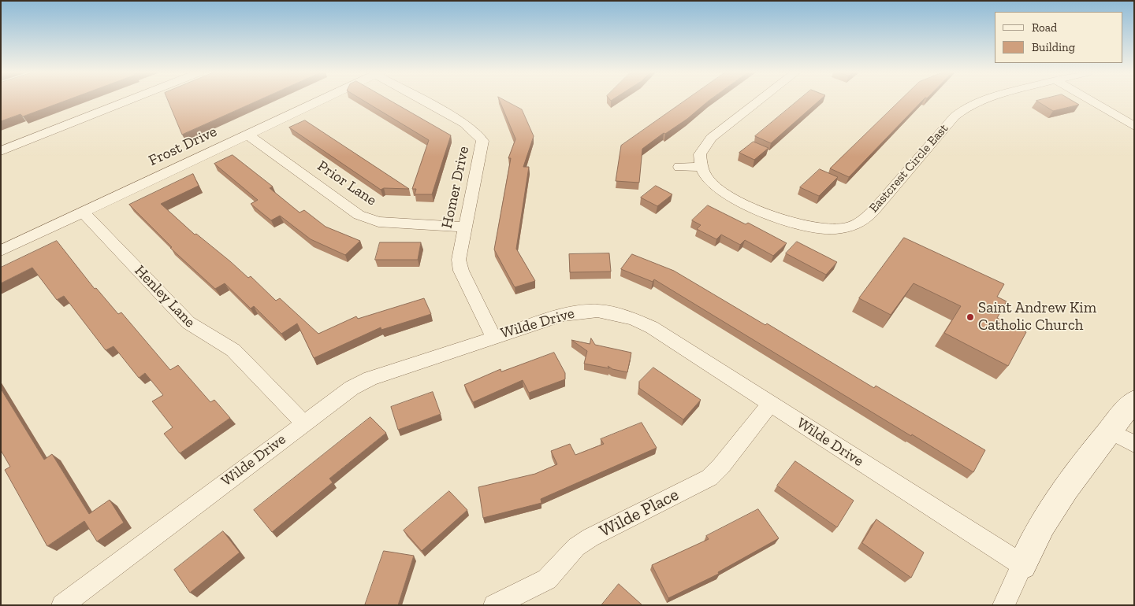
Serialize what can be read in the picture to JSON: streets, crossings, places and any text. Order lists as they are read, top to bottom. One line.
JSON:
{"streets":{"street":["Frost Drive","Eastcrest Circle East","Prior Lane","Homer Drive","Henley Lane","Wilde Drive","Wilde Place"]},"crossings":[["Frost Drive","Prior Lane"],["Frost Drive","Henley Lane"],["Prior Lane","Homer Drive"],["Homer Drive","Wilde Drive"],["Henley Lane","Wilde Drive"],["Wilde Drive","Wilde Place"]],"places":["Saint Andrew Kim Catholic Church"],"legend":["Road","Building"]}
